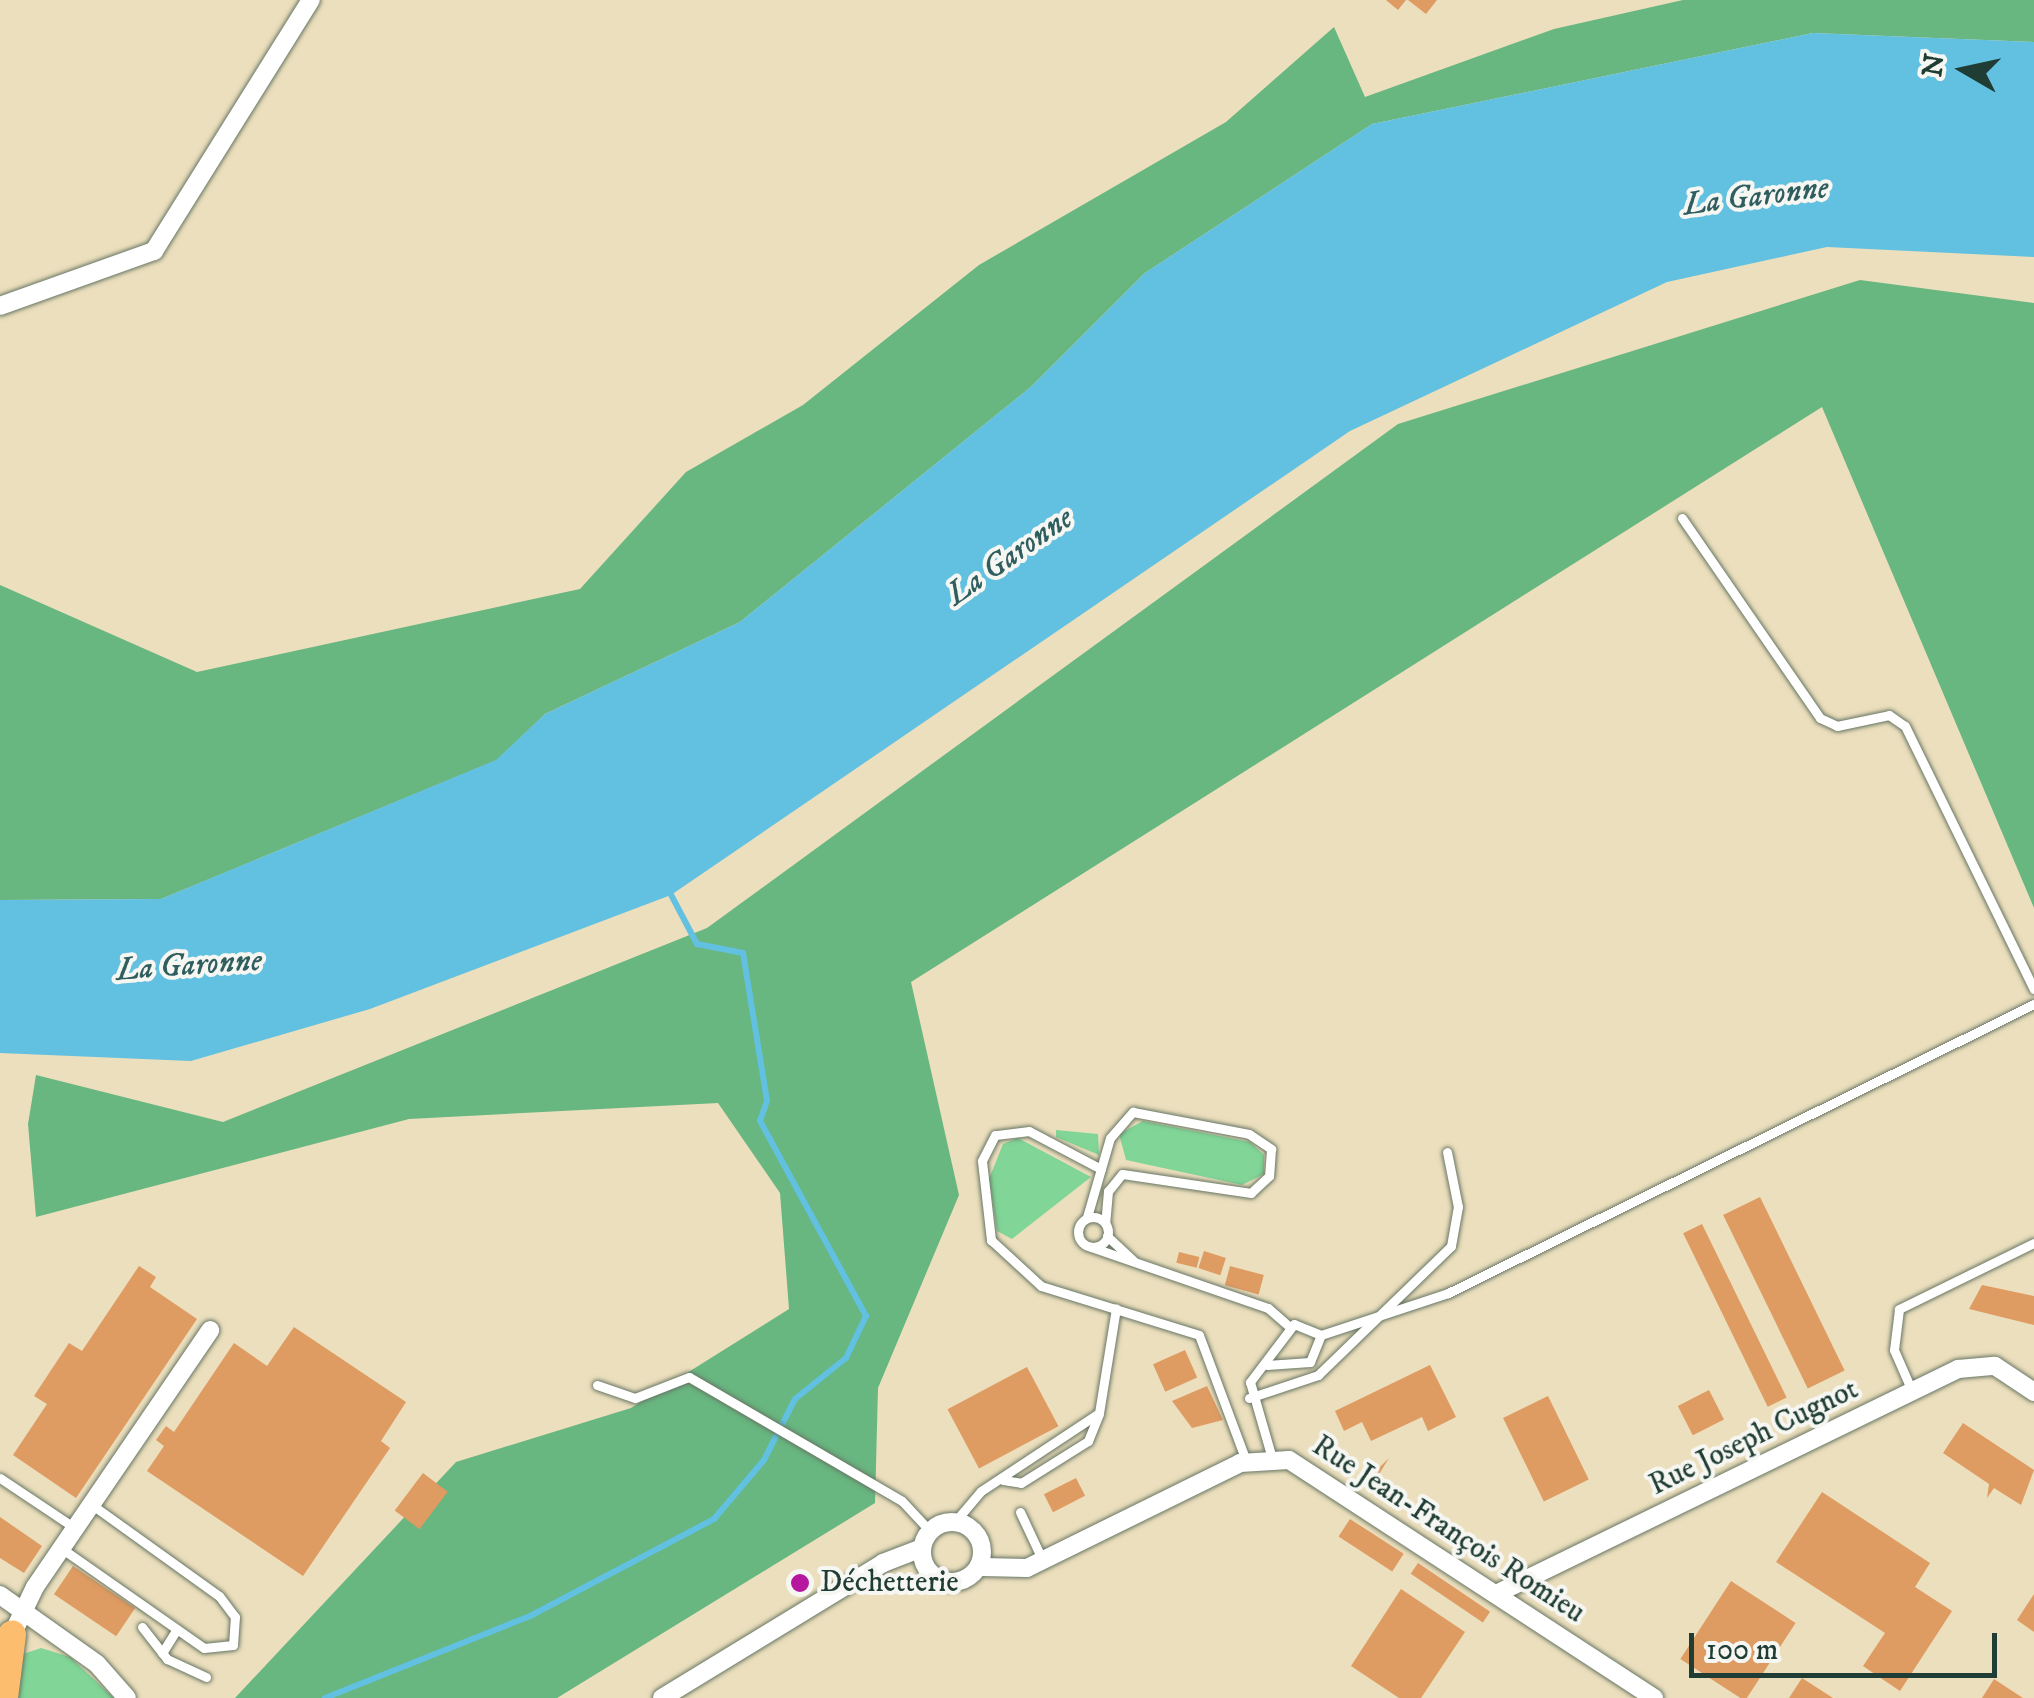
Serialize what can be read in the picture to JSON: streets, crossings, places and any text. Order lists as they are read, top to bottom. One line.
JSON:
{"streets":{"street":["Rue Joseph Cugnot","Rue Jean-François Romieu"]},"crossings":[["Rue Joseph Cugnot","Rue Jean-François Romieu"]],"water":["La Garonne"],"places":["Déchetterie"],"scale_bar":"100 m","north":"left"}
